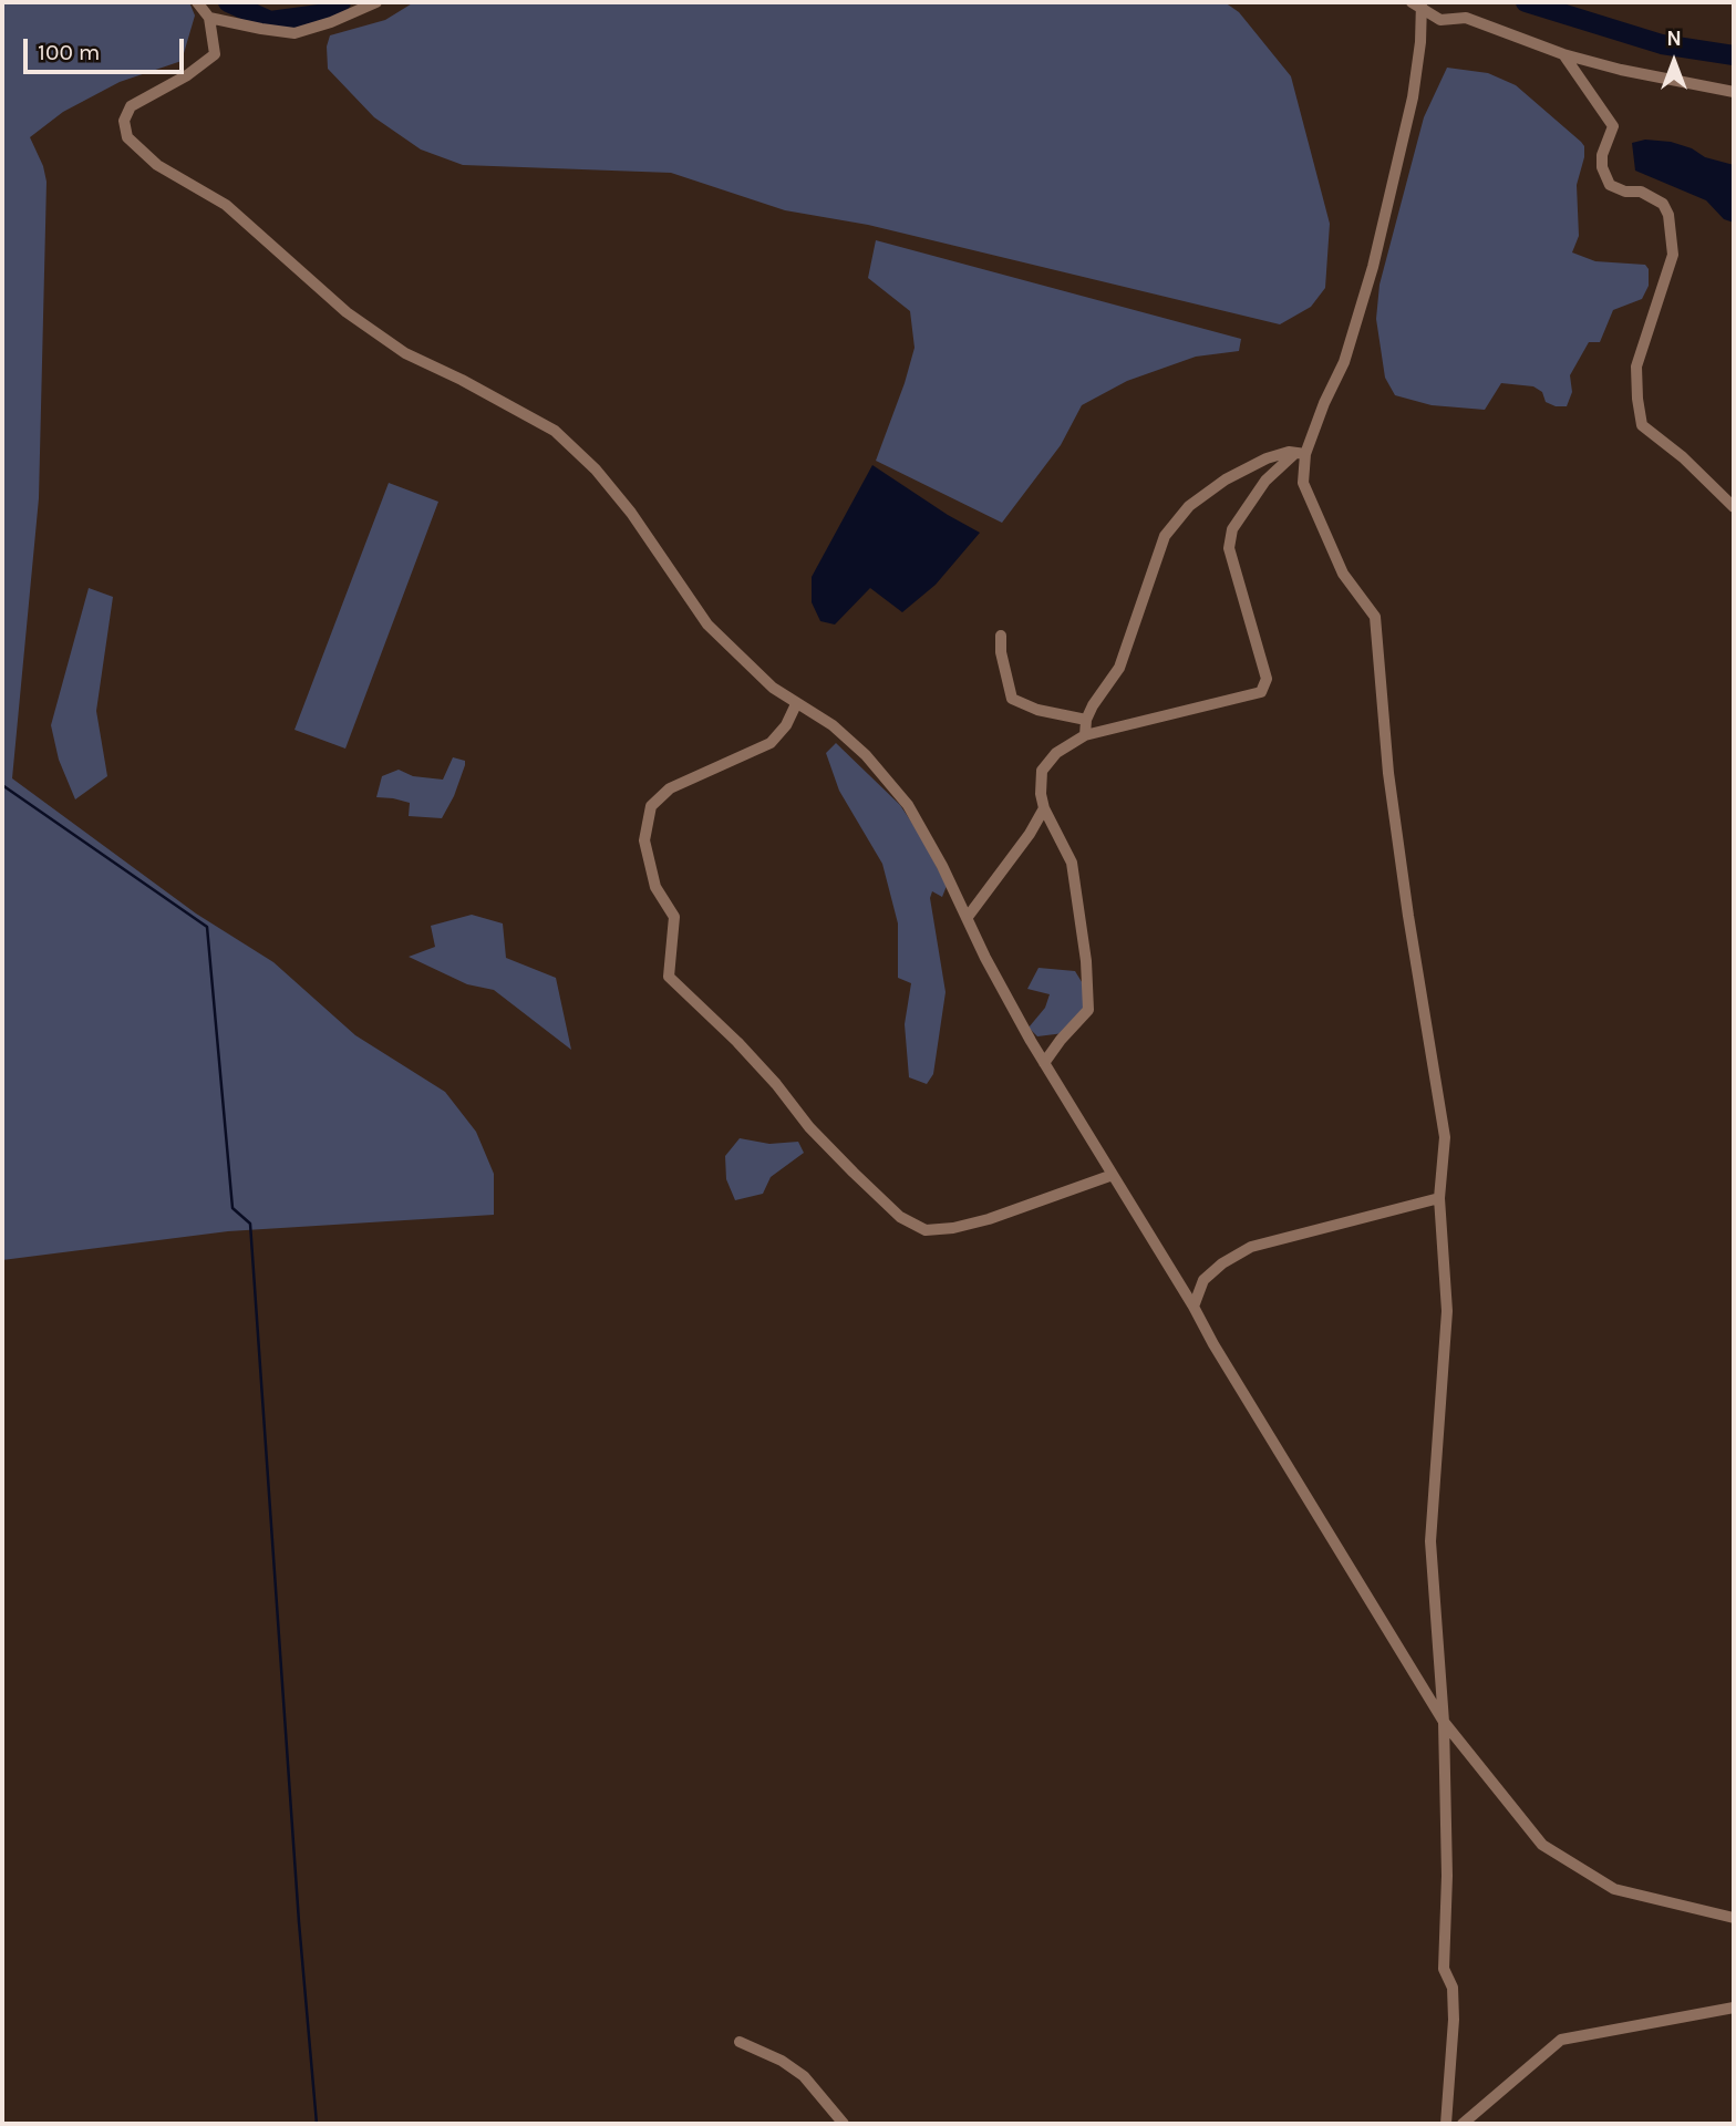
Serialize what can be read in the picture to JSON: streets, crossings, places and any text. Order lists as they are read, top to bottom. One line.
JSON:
{"scale_bar":"100 m","north":"top"}
